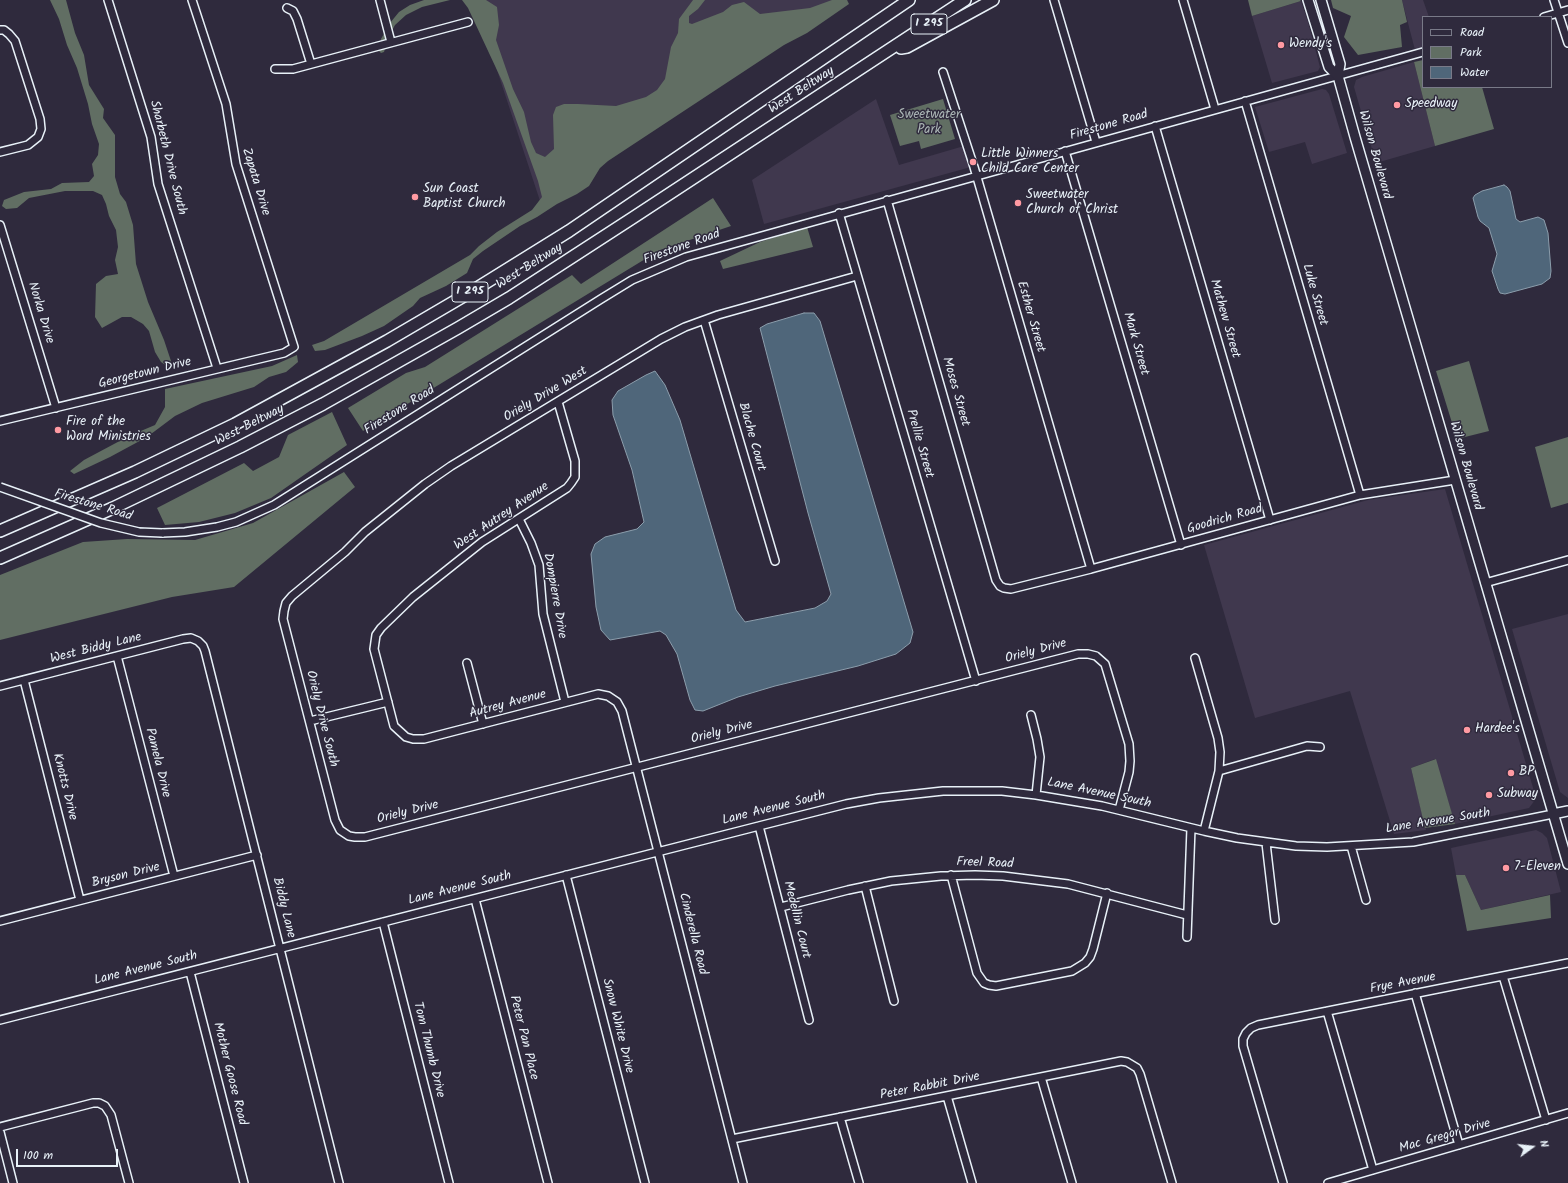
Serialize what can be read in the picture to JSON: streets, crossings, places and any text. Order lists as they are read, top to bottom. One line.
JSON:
{"streets":{"highway":["I 295","West Beltway"],"main road":["Wilson Boulevard","Lane Avenue South"],"street":["Firestone Road","Sharbeth Drive South","Zapata Drive","Luke Street","Norka Drive","Esther Street","Mathew Street","Mark Street","Georgetown Drive","Moses Street","Oriely Drive West","Blache Court","Prellie Street","West Autrey Avenue","Goodrich Road","Dompierre Drive","West Biddy Lane","Oriely Drive","Autrey Avenue","Oriely Drive South","Pamela Drive","Knotts Drive","Freel Road","Bryson Drive","Biddy Lane","Medellin Court","Cinderella Road","Frye Avenue","Snow White Drive","Peter Pan Place","Tom Thumb Drive","Mother Goose Road","Peter Rabbit Drive","Mac Gregor Drive"]},"crossings":[["Firestone Road","Wilson Boulevard"],["Firestone Road","Luke Street"],["Firestone Road","Esther Street"],["Firestone Road","Mathew Street"],["Firestone Road","Mark Street"],["Firestone Road","Moses Street"],["Firestone Road","Prellie Street"],["Wilson Boulevard","Goodrich Road"],["Wilson Boulevard","Lane Avenue South"],["Sharbeth Drive South","Georgetown Drive"],["Zapata Drive","Georgetown Drive"],["Luke Street","Goodrich Road"],["Norka Drive","Georgetown Drive"],["Esther Street","Goodrich Road"],["Mathew Street","Goodrich Road"],["Mark Street","Goodrich Road"],["Moses Street","Goodrich Road"],["Oriely Drive West","Blache Court"],["Oriely Drive West","Prellie Street"],["Oriely Drive West","West Autrey Avenue"],["Oriely Drive West","Oriely Drive South"],["Prellie Street","Oriely Drive"],["West Autrey Avenue","Dompierre Drive"],["West Autrey Avenue","Autrey Avenue"],["Dompierre Drive","Autrey Avenue"],["West Biddy Lane","Pamela Drive"],["West Biddy Lane","Knotts Drive"],["West Biddy Lane","Biddy Lane"],["Oriely Drive","Oriely Drive South"],["Oriely Drive","Lane Avenue South"],["Oriely Drive","Cinderella Road"],["Autrey Avenue","Cinderella Road"],["Pamela Drive","Bryson Drive"],["Knotts Drive","Bryson Drive"],["Lane Avenue South","Biddy Lane"],["Lane Avenue South","Medellin Court"],["Lane Avenue South","Cinderella Road"],["Lane Avenue South","Snow White Drive"],["Lane Avenue South","Peter Pan Place"],["Lane Avenue South","Tom Thumb Drive"],["Lane Avenue South","Mother Goose Road"],["Freel Road","Medellin Court"],["Bryson Drive","Biddy Lane"],["Cinderella Road","Peter Rabbit Drive"]],"parks":["Sweetwater Park"],"places":["Wendy's","Speedway","Little Winners Child Care Center","Sun Coast Baptist Church","Sweetwater Church of Christ","Fire of the Word Ministries","Hardee's","BP","Subway","7-Eleven"],"legend":["Road","Park","Water"],"scale_bar":"100 m","north":"right"}
